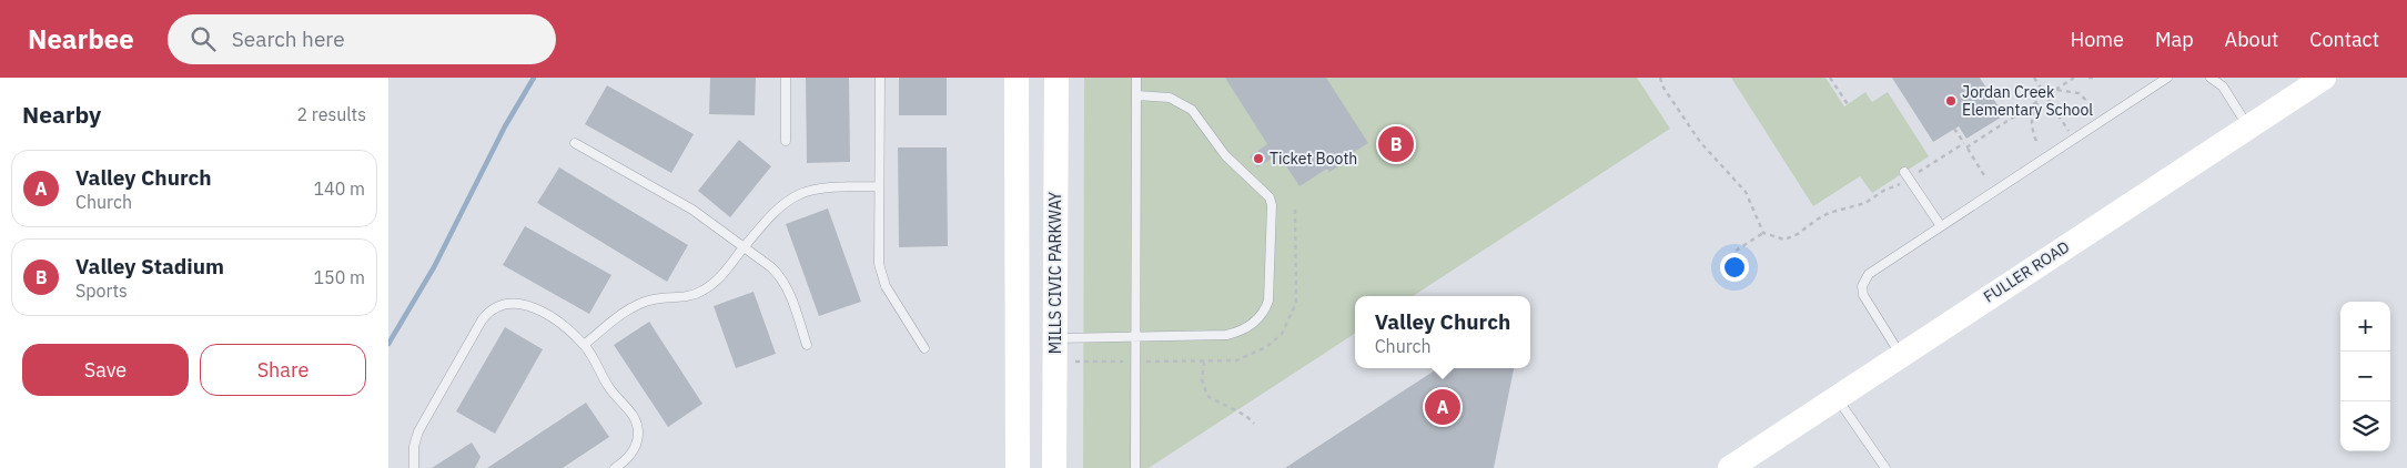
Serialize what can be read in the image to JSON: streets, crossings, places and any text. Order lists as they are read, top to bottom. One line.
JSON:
{"streets":{"main road":["FULLER ROAD","MILLS CIVIC PARKWAY"]},"places":["Jordan Creek Elementary School","Ticket Booth"],"page":{"header":"Nearbee","search":"Search here","nav":["Home","Map","About","Contact"],"heading":["Nearby","2 results"],"pins":["B","A"],"list":[{"mark":"A","name":"Valley Church","note":"Church","value":"140 m"},{"mark":"B","name":"Valley Stadium","note":"Sports","value":"150 m"}],"popup":["Valley Church","Church"],"map_buttons":["+","−"],"buttons":["Save","Share"]}}
